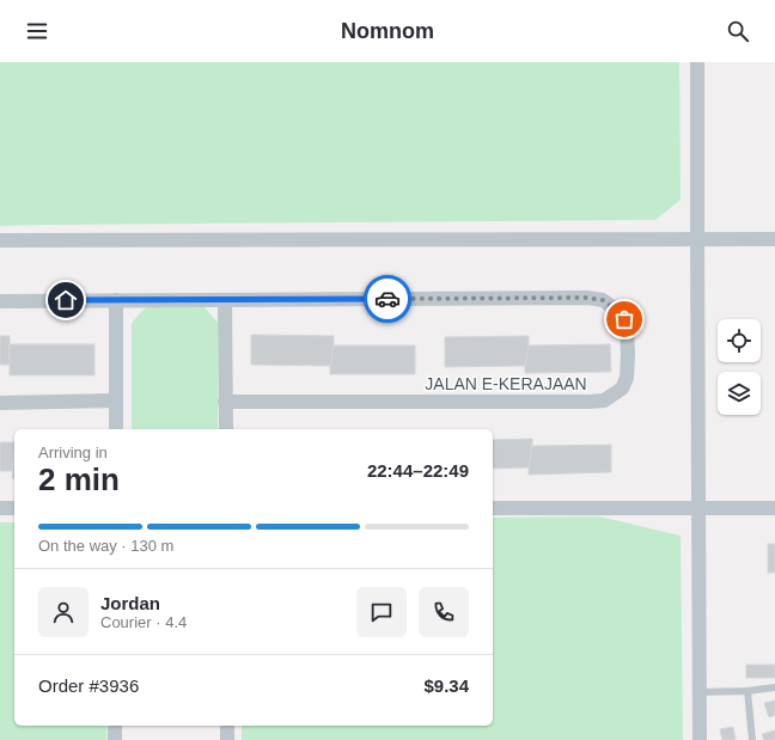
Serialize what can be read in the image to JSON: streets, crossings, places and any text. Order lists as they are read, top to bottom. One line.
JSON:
{"streets":{"street":["JALAN E-KERAJAAN"]},"page":{"header":"Nomnom","heading":["2 min","Arriving in","22:44–22:49"],"panel":["Jordan","Courier · 4.4","Order #3936","$9.34"],"bar":"On the way · 130 m"}}
